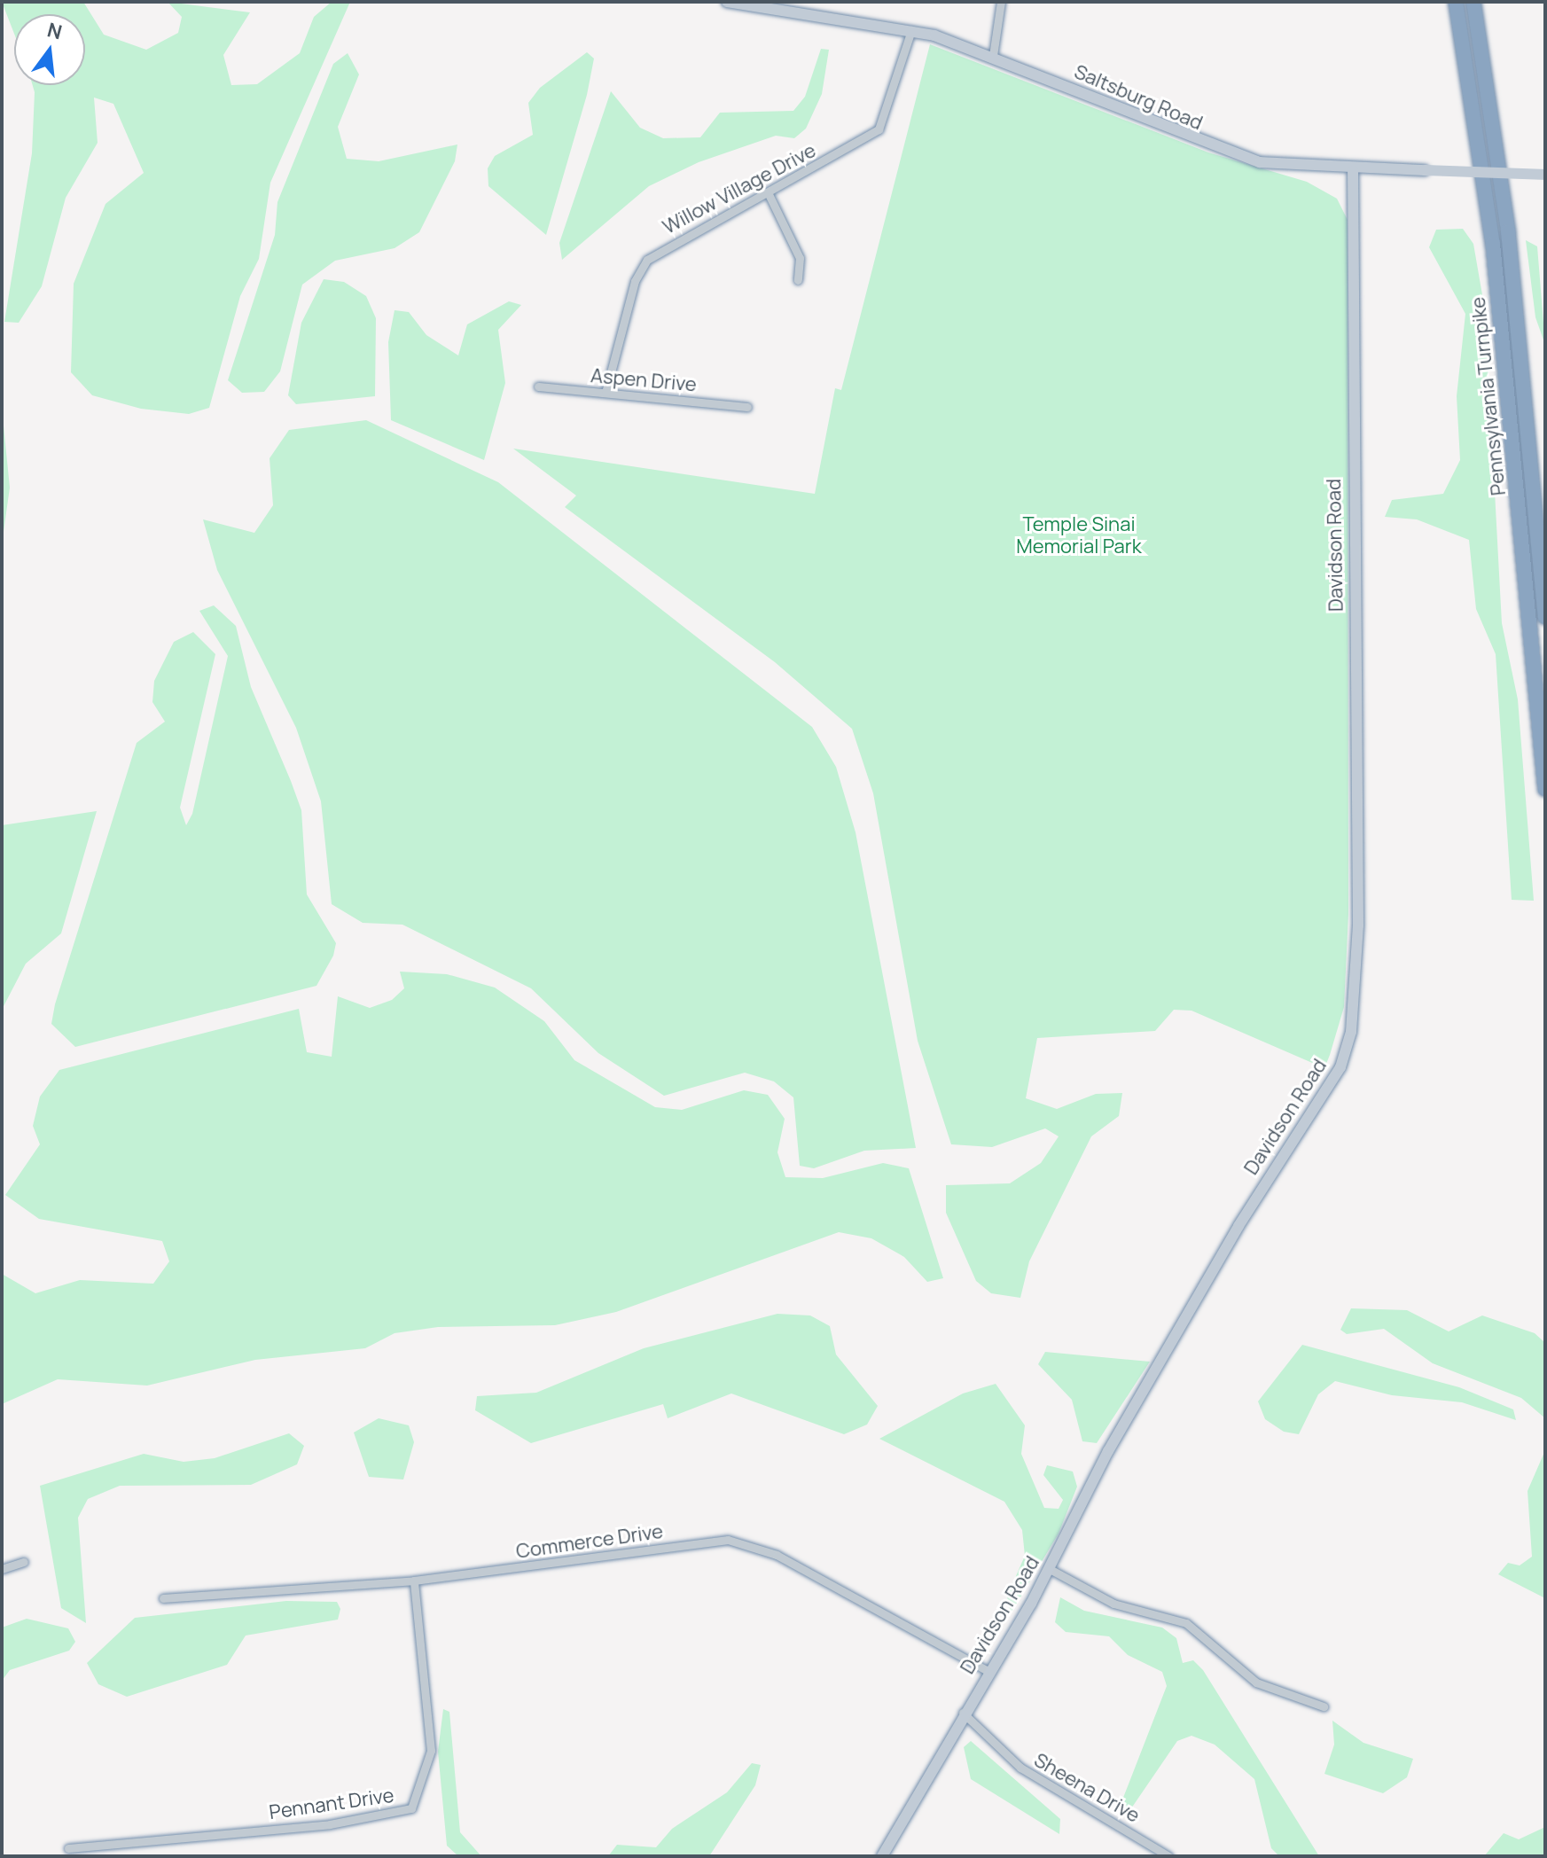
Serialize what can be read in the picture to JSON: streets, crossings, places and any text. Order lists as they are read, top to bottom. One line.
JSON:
{"streets":{"highway":["Pennsylvania Turnpike"],"street":["Saltsburg Road","Willow Village Drive","Aspen Drive","Davidson Road","Commerce Drive","Sheena Drive","Pennant Drive"]},"crossings":[["Saltsburg Road","Willow Village Drive"],["Saltsburg Road","Davidson Road"],["Willow Village Drive","Aspen Drive"],["Davidson Road","Commerce Drive"],["Davidson Road","Sheena Drive"],["Commerce Drive","Pennant Drive"]],"parks":["Temple Sinai Memorial Park"],"north":"top"}
